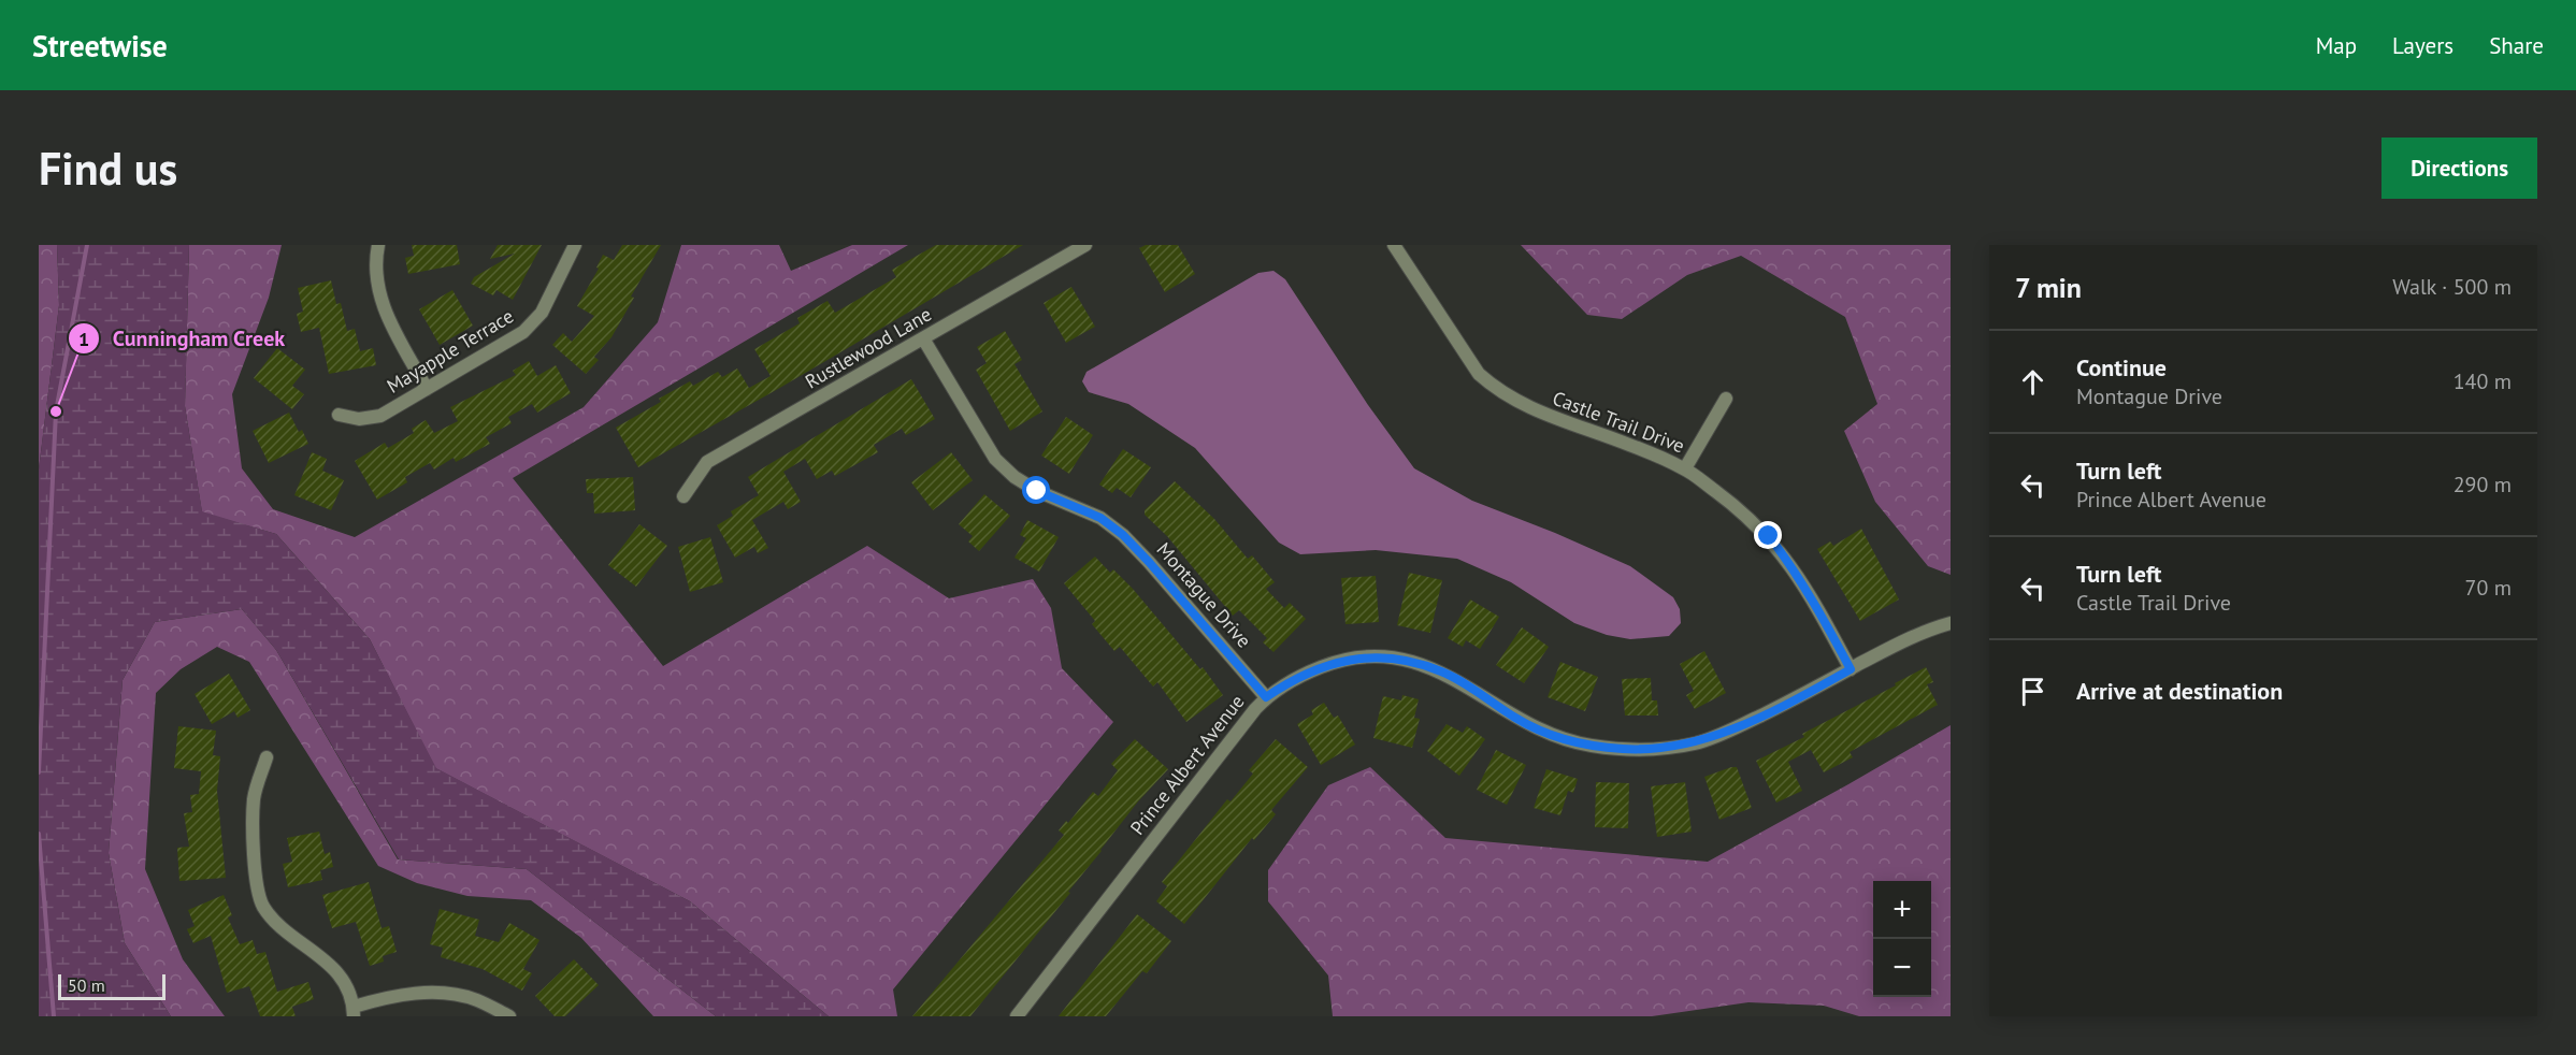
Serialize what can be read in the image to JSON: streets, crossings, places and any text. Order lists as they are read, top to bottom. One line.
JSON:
{"streets":{"street":["Rustlewood Lane","Mayapple Terrace","Castle Trail Drive","Montague Drive","Prince Albert Avenue"]},"crossings":[["Rustlewood Lane","Montague Drive"],["Castle Trail Drive","Prince Albert Avenue"],["Montague Drive","Prince Albert Avenue"]],"places":["Cunningham Creek"],"scale_bar":"50 m","page":{"header":"Streetwise","nav":["Map","Layers","Share"],"buttons":"Directions","title":"Find us","heading":["7 min","Walk · 500 m"],"list":[["Continue","Montague Drive","140 m"],["Turn left","Prince Albert Avenue","290 m"],["Turn left","Castle Trail Drive","70 m"],"Arrive at destination"],"map_buttons":["+","−"],"scale":"50 m"}}
